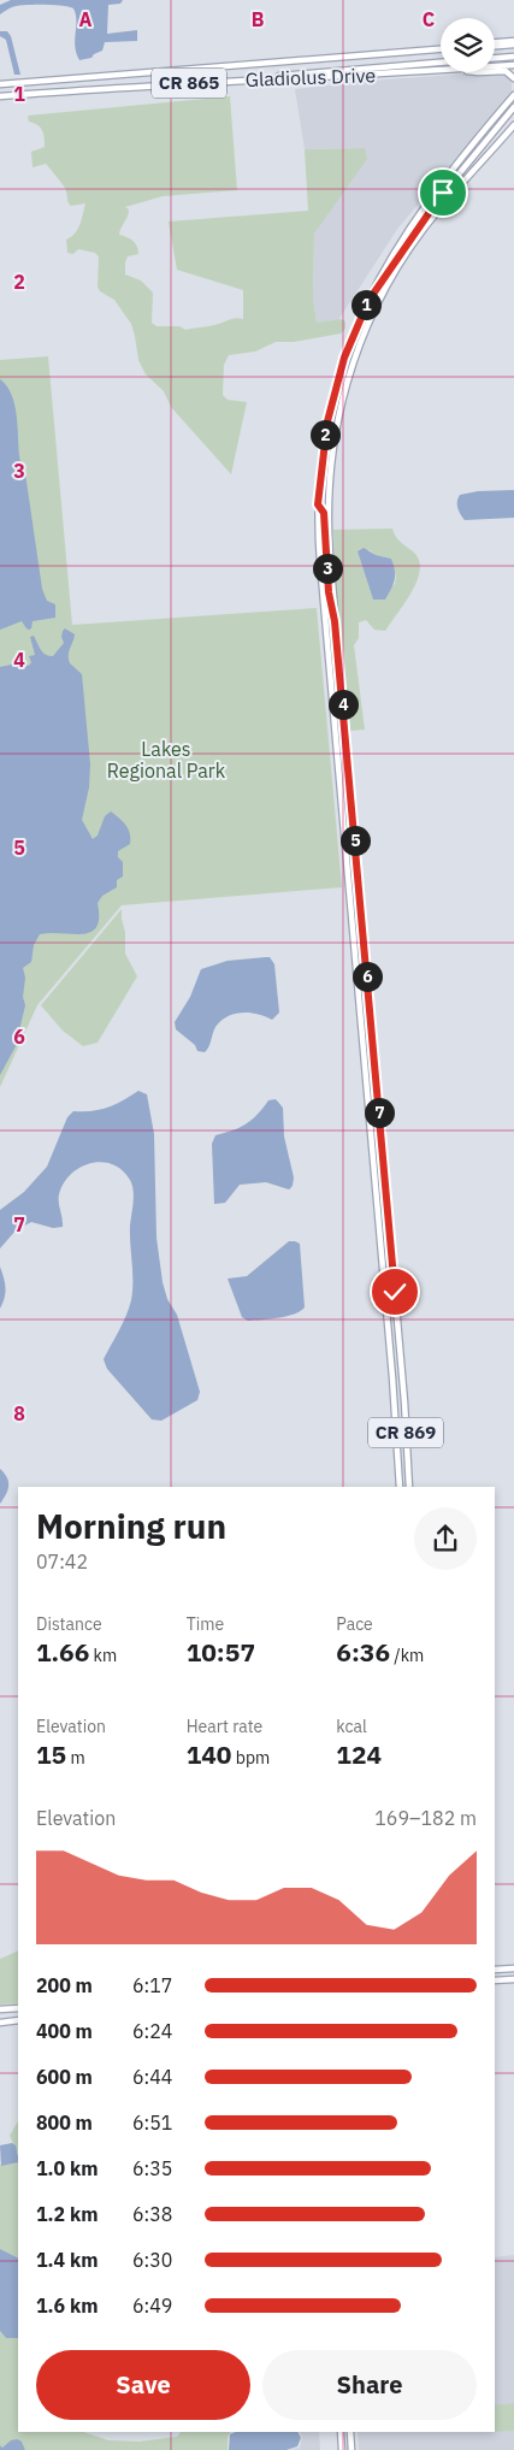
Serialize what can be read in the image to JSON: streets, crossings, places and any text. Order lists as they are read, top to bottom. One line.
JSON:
{"streets":{"main road":["Gladiolus Drive","CR 865","CR 869"]},"parks":["Lakes Regional Park"],"page":{"pins":["1","2","3","4","5","6","7"],"heading":["Morning run","07:42"],"stats":[["Distance","1.66 km"],["Time","10:57"],["Pace","6:36 /km"],["Elevation","15 m"],["Heart rate","140 bpm"],["kcal","124"]],"chart":["Elevation","169–182 m"],"list":[{"name":"200 m","note":"6:17"},{"name":"400 m","note":"6:24"},{"name":"600 m","note":"6:44"},{"name":"800 m","note":"6:51"},{"name":"1.0 km","note":"6:35"},{"name":"1.2 km","note":"6:38"},{"name":"1.4 km","note":"6:30"},{"name":"1.6 km","note":"6:49"}],"buttons":["Save","Share"]},"grid":{"columns":["A","B","C"],"rows":["1","2","3","4","5","6","7","8"]}}
